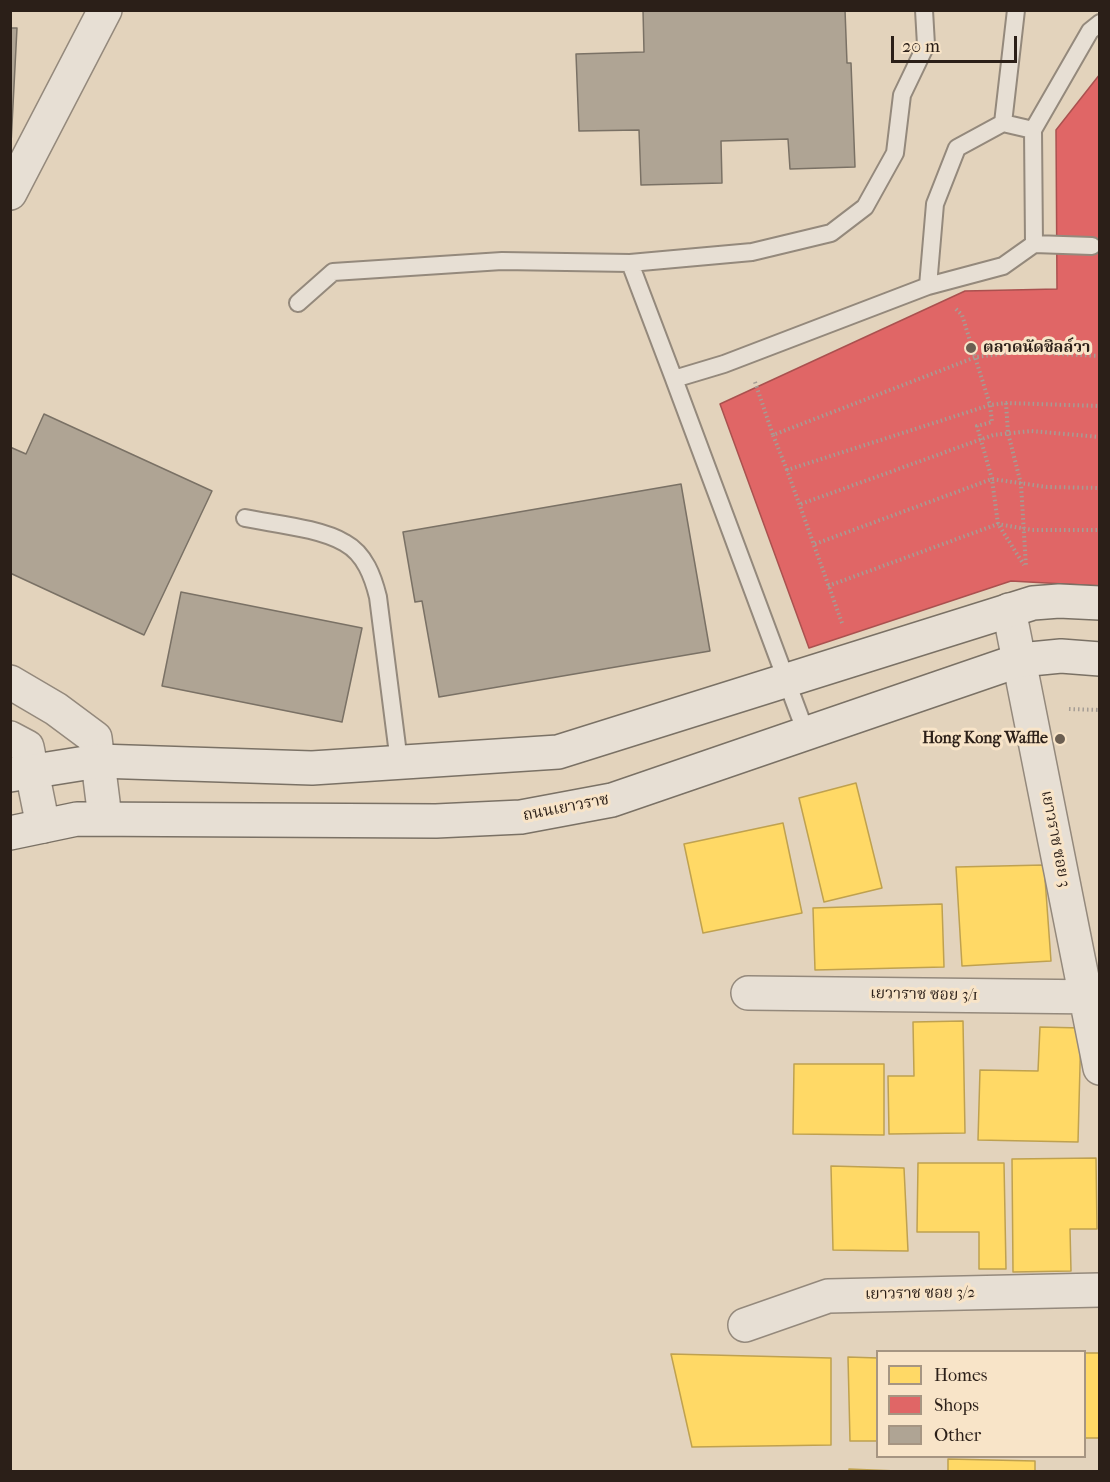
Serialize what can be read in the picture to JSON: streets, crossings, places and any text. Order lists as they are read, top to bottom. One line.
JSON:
{"streets":{"main road":["ถนนเยาวราช","เยาวราช ซอย 3","เยวาราช ซอย 3/1","เยาวราช ซอย 3/2"]},"crossings":[["ถนนเยาวราช","เยาวราช ซอย 3"],["เยาวราช ซอย 3","เยวาราช ซอย 3/1"]],"places":["ตลาดนัดชิลล์วา","Hong Kong Waffle"],"legend":["Homes","Shops","Other"],"scale_bar":"20 m"}
